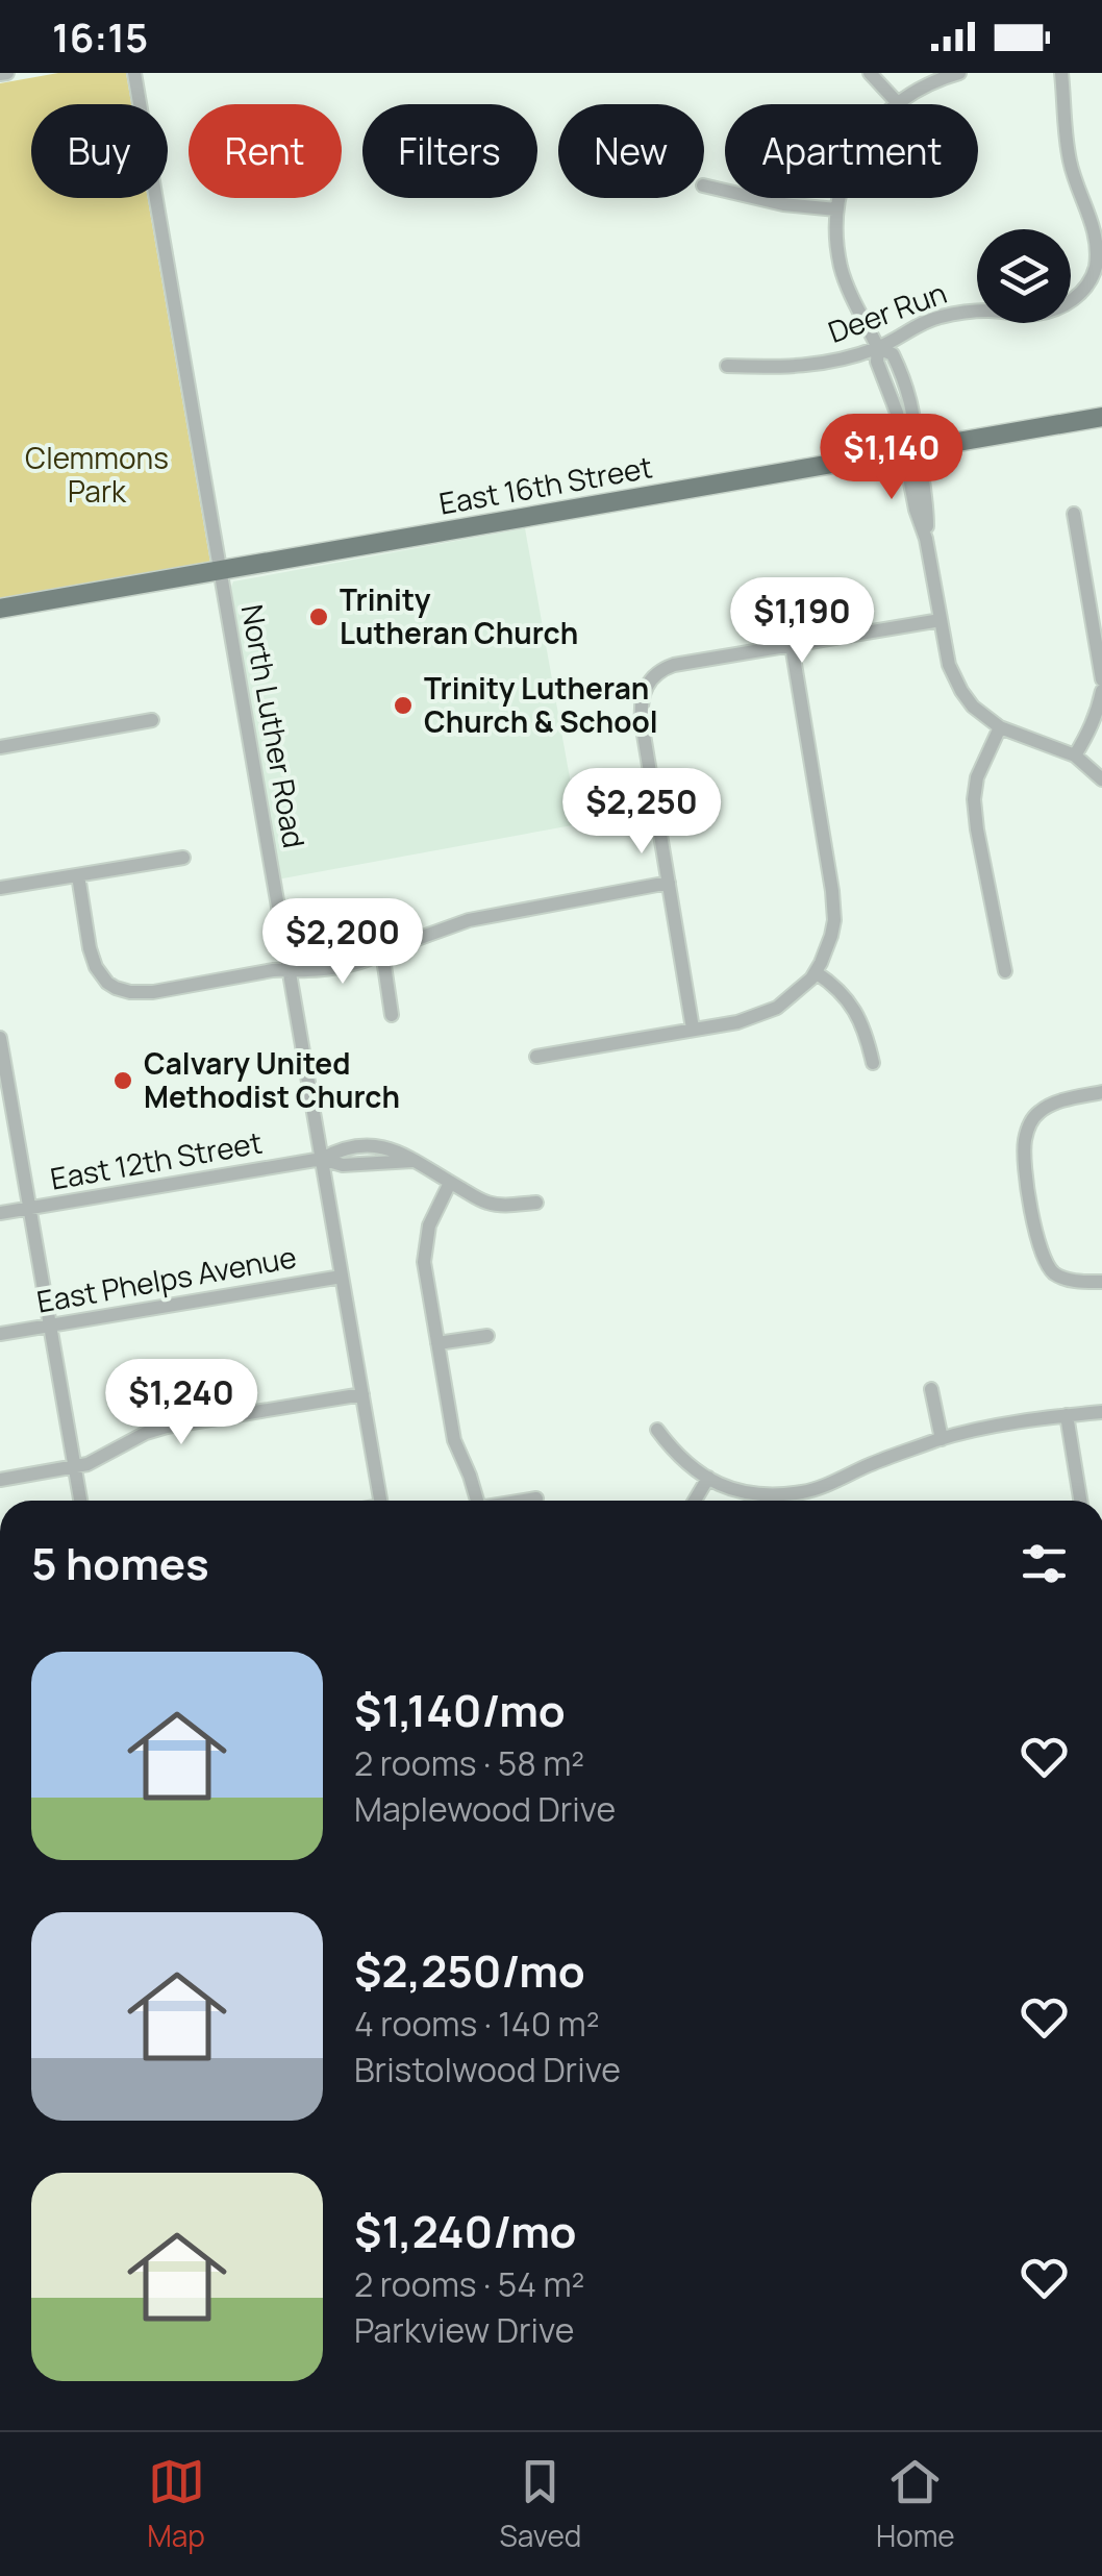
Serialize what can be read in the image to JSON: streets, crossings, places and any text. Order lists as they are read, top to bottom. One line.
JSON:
{"streets":{"main road":["East 16th Street"],"street":["Deer Run","North Luther Road","East 12th Street","East Phelps Avenue"]},"crossings":[["East 16th Street","North Luther Road"],["North Luther Road","East 12th Street"],["North Luther Road","East Phelps Avenue"]],"parks":["Clemmons Park"],"places":["Trinity Lutheran Church","Trinity Lutheran Church & School","Calvary United Methodist Church"],"page":{"status":"16:15","chip":["Buy","Rent","Filters","New","Apartment"],"price":["$1,140","$1,190","$2,250","$2,200","$1,240"],"heading":"5 homes","list":[{"name":"$1,140/mo","note":"2 rooms · 58 m² · Maplewood Drive"},{"name":"$2,250/mo","note":"4 rooms · 140 m² · Bristolwood Drive"},{"name":"$1,240/mo","note":"2 rooms · 54 m² · Parkview Drive"}],"tabs":["Map","Saved","Home"]}}
